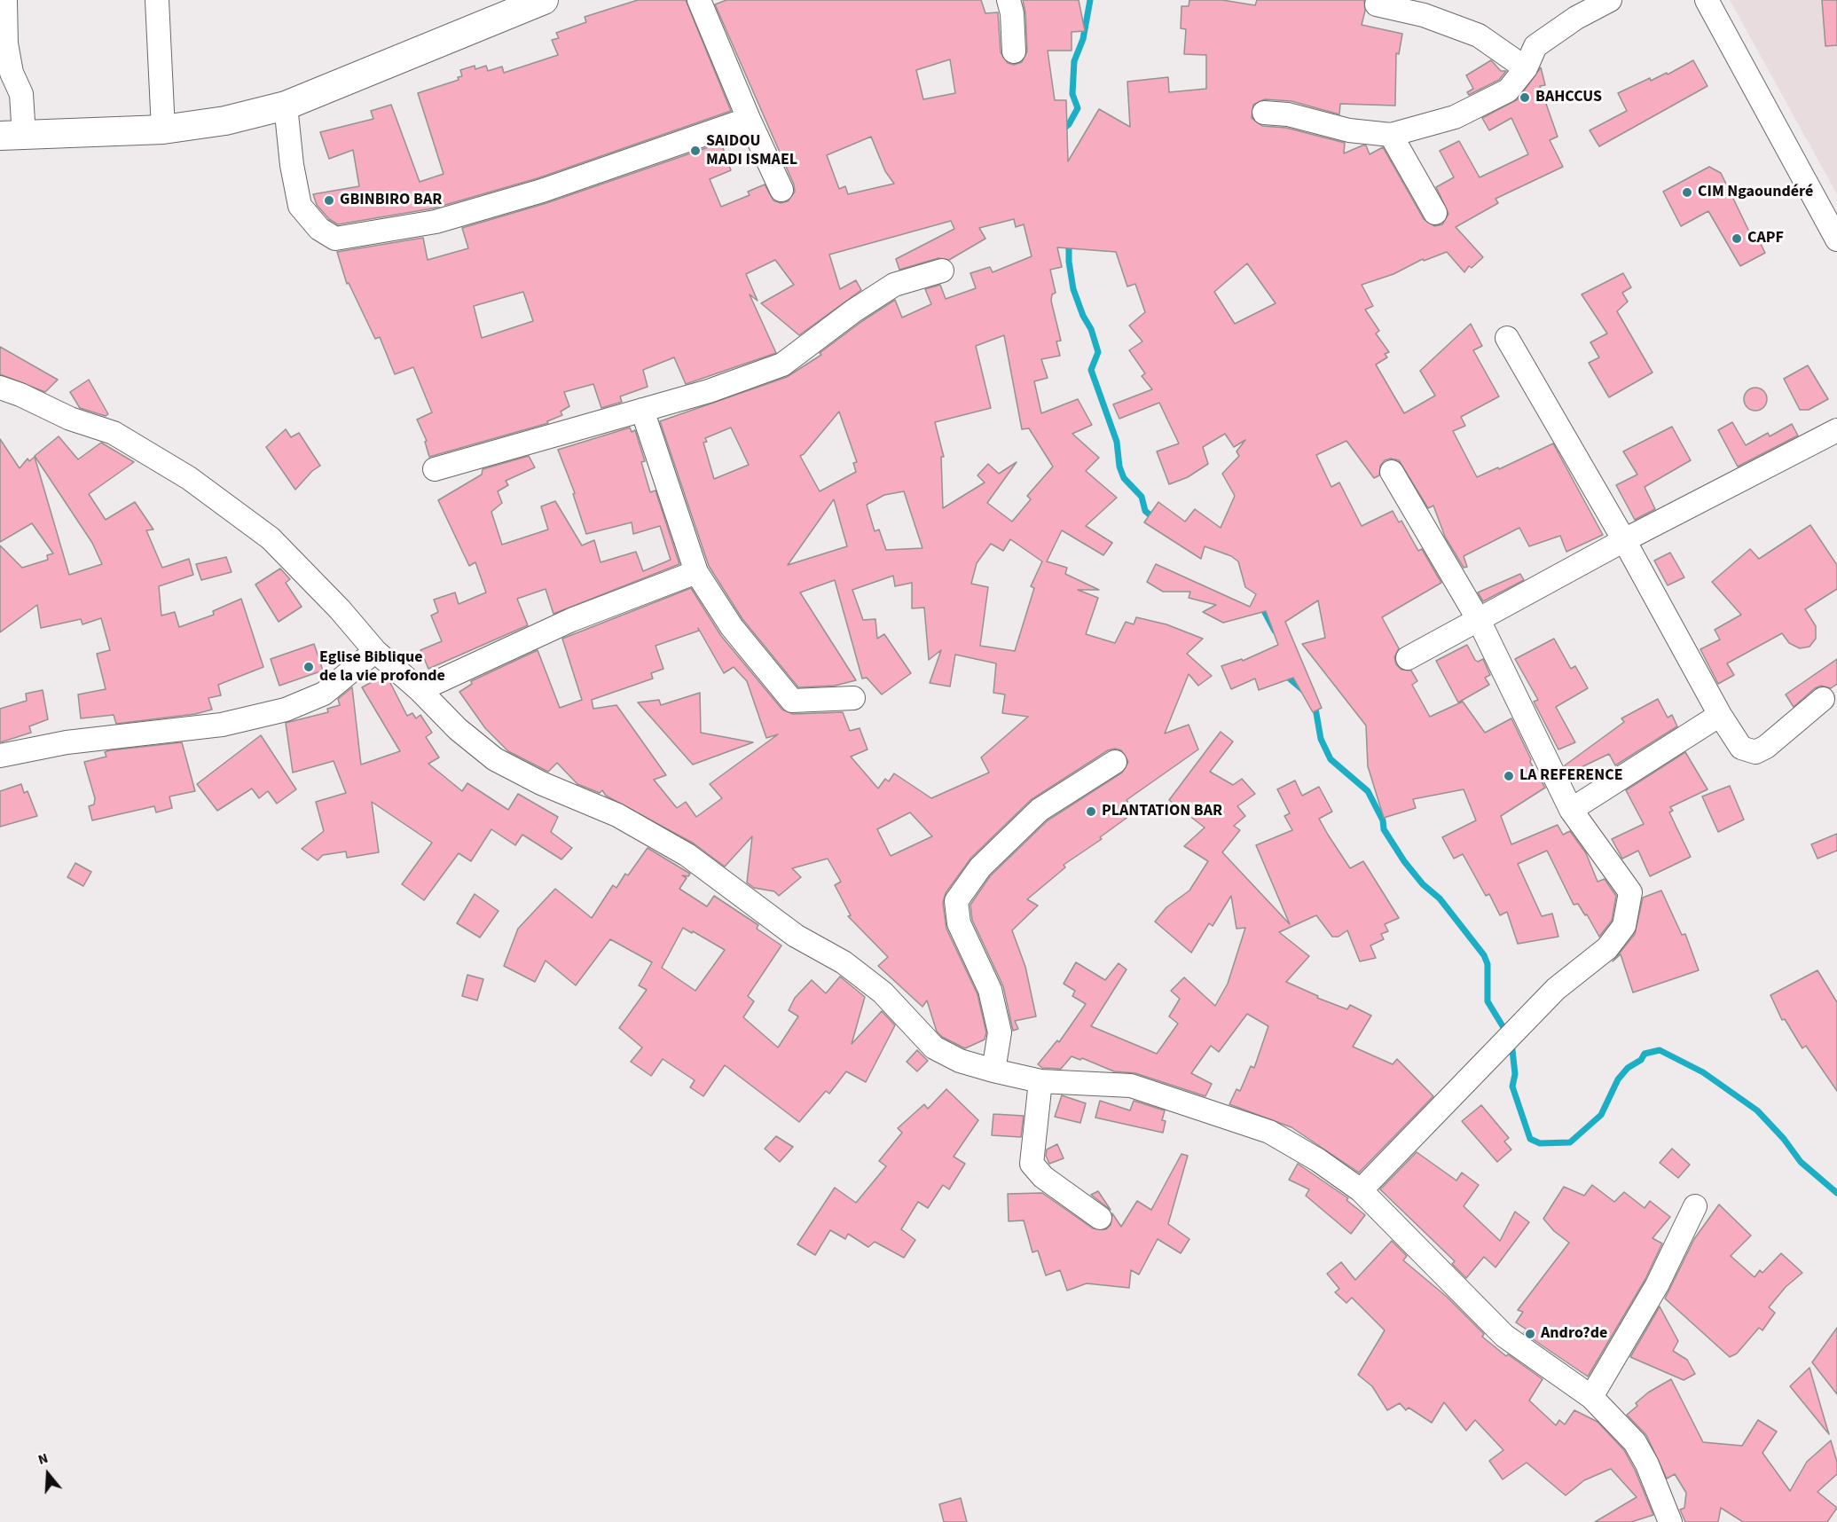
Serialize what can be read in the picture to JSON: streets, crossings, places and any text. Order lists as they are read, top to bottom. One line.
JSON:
{"places":["BAHCCUS","SAIDOU MADI ISMAEL","CIM Ngaoundéré","GBINBIRO BAR","CAPF","Eglise Biblique de la vie profonde","LA REFERENCE","PLANTATION BAR","Andro?de"],"north":"top"}
